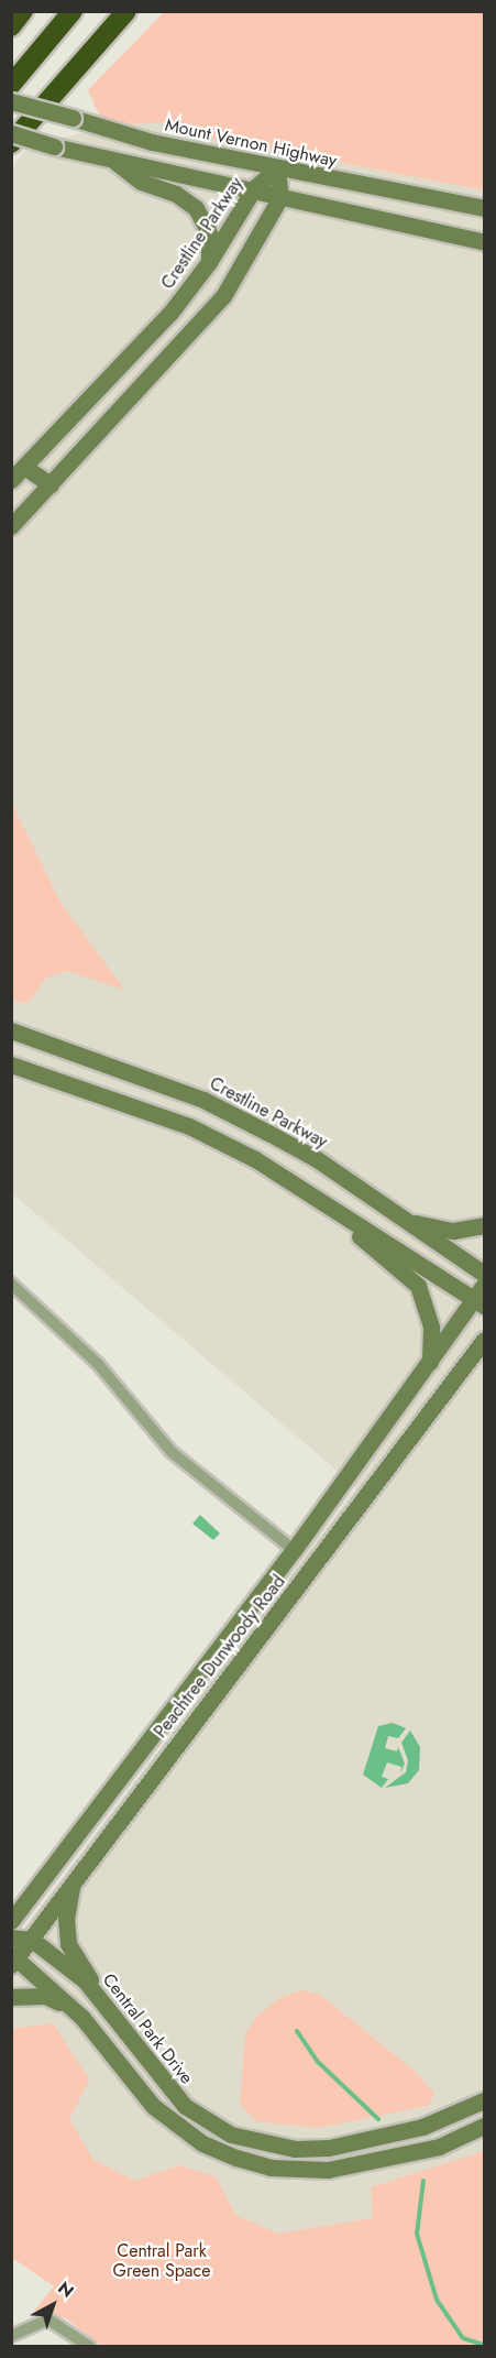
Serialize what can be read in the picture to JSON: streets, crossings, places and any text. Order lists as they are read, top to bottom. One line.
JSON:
{"streets":{"main road":["Mount Vernon Highway","Crestline Parkway","Peachtree Dunwoody Road","Central Park Drive"]},"crossings":[["Mount Vernon Highway","Crestline Parkway"],["Peachtree Dunwoody Road","Central Park Drive"]],"parks":["Central Park Green Space"],"north":"top right"}
